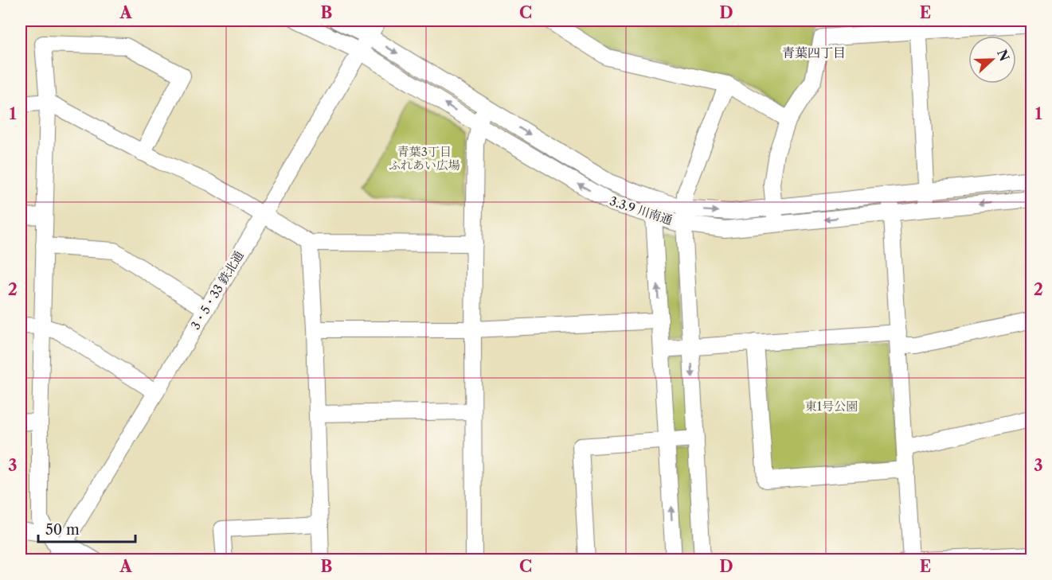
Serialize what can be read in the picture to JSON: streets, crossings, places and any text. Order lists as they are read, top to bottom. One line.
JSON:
{"streets":{"street":["3.3.9 川南通","3・5・33 鉄北通"]},"crossings":[["3.3.9 川南通","3・5・33 鉄北通"]],"districts":["青葉四丁目"],"parks":["青葉3丁目 ふれあい広場","東1号公園"],"scale_bar":"50 m","north":"right","grid":{"columns":["A","B","C","D","E"],"rows":["1","2","3"]}}
